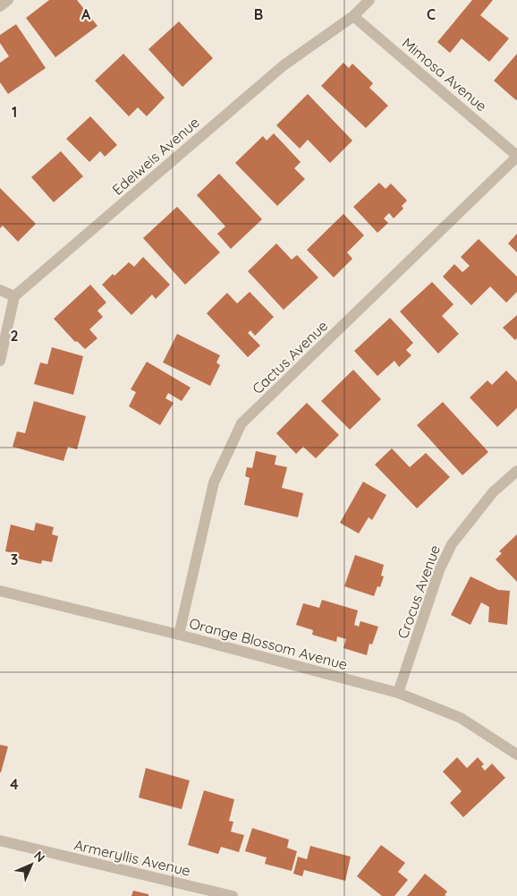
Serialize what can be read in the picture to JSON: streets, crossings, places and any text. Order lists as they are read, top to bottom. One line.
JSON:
{"streets":{"street":["Mimosa Avenue","Edelweis Avenue","Cactus Avenue","Crocus Avenue","Orange Blossom Avenue","Armeryllis Avenue"]},"crossings":[["Mimosa Avenue","Edelweis Avenue"],["Mimosa Avenue","Cactus Avenue"],["Cactus Avenue","Orange Blossom Avenue"],["Crocus Avenue","Orange Blossom Avenue"]],"north":"top right","grid":{"columns":["A","B","C"],"rows":["1","2","3","4"]}}
